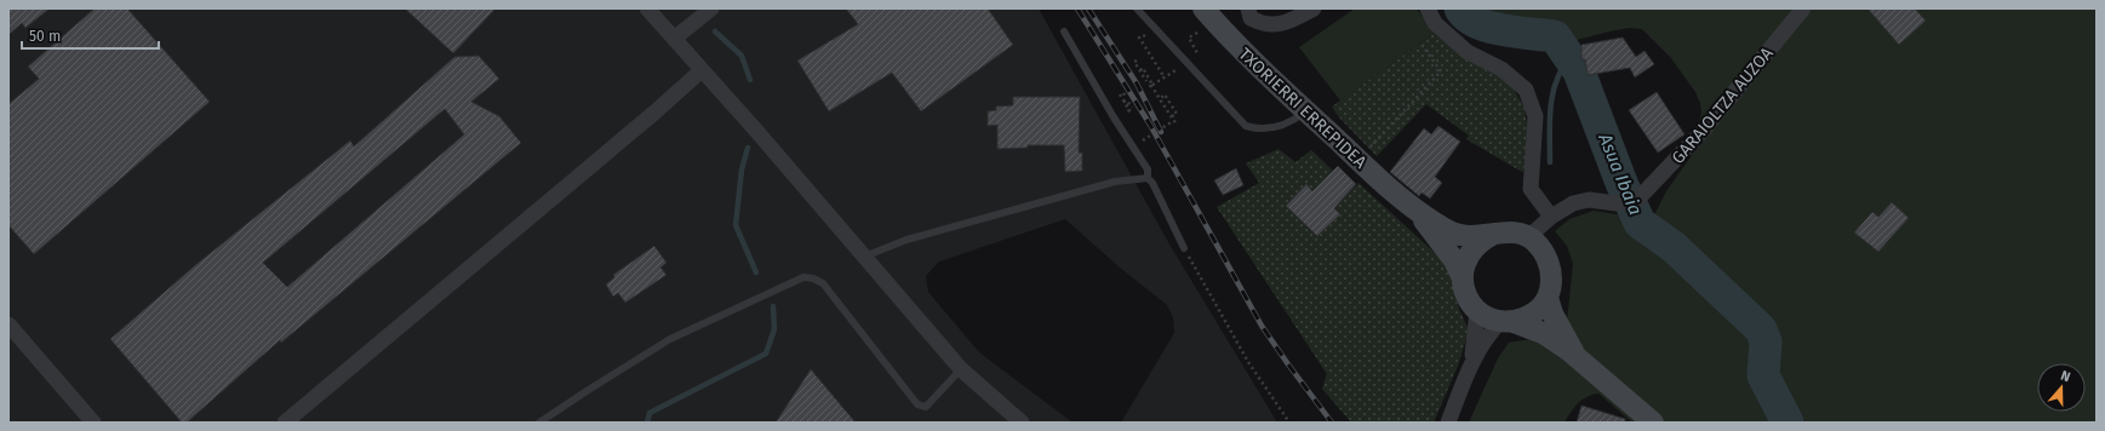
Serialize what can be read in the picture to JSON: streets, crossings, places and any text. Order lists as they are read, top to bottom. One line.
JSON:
{"streets":{"street":["GARAIOLTZA AUZOA","TXORIERRI ERREPIDEA"]},"water":["Asua Ibaia"],"scale_bar":"50 m","north":"top"}
